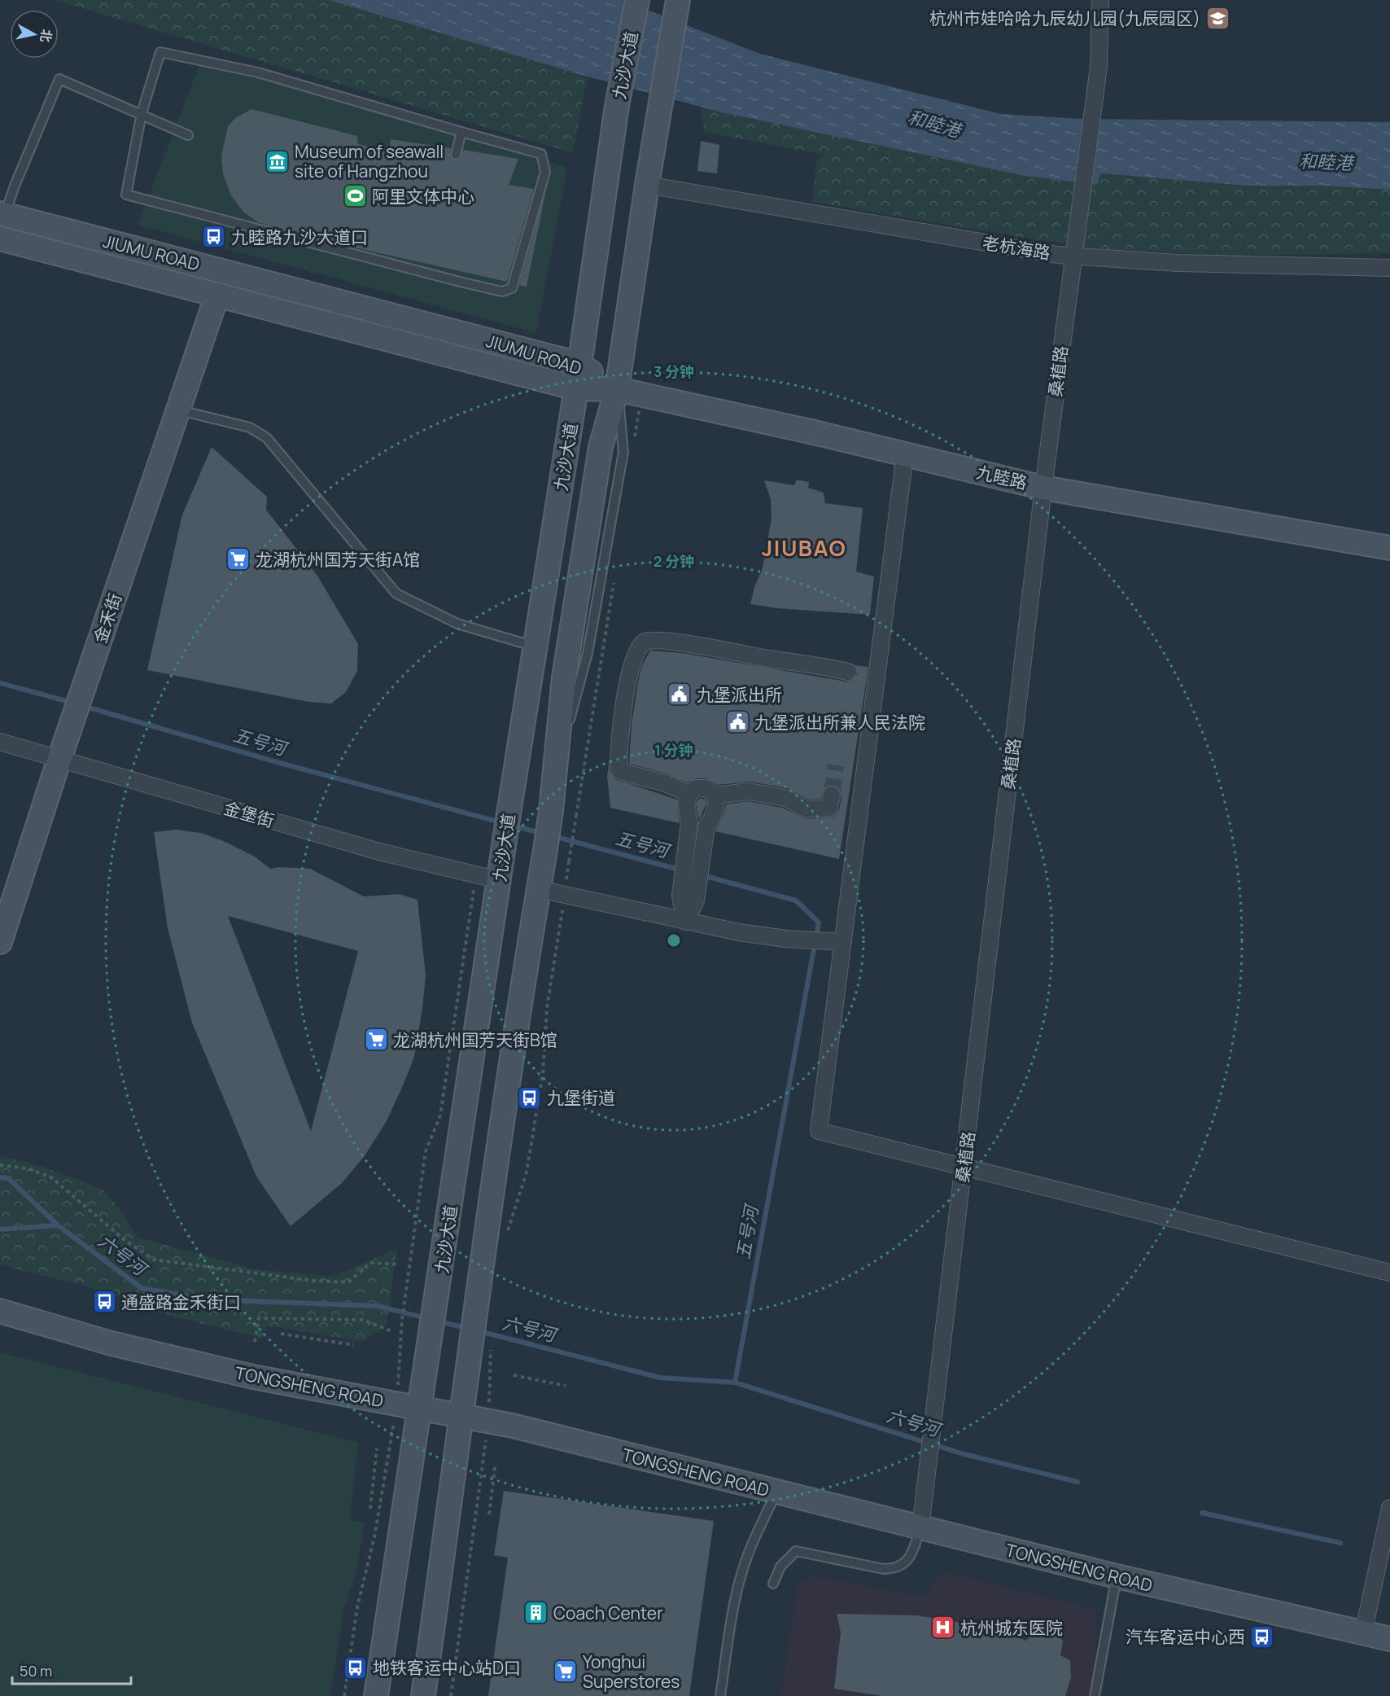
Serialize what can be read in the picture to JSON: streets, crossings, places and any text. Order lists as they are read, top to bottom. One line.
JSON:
{"streets":{"street":["九沙大道","老杭海路","JIUMU ROAD","桑植路","九睦路","金禾街","金堡街","TONGSHENG ROAD"]},"crossings":[["九沙大道","老杭海路"],["九沙大道","JIUMU ROAD"],["九沙大道","九睦路"],["九沙大道","金堡街"],["九沙大道","TONGSHENG ROAD"],["老杭海路","桑植路"],["JIUMU ROAD","九睦路"],["JIUMU ROAD","金禾街"],["桑植路","九睦路"],["桑植路","TONGSHENG ROAD"],["金禾街","金堡街"]],"districts":["JIUBAO"],"water":["和睦港","五号河","六号河"],"places":{"school or university":["杭州市娃哈哈九辰幼儿园(九辰园区)"],"museum":["Museum of seawall site of Hangzhou"],"sports":["阿里文体中心"],"bus stop":["九睦路九沙大道口","九堡街道","通盛路金禾街口","汽车客运中心西","地铁客运中心站D口"],"supermarket":["龙湖杭州国芳天街A馆","龙湖杭州国芳天街B馆","Yonghui Superstores"],"public building":["九堡派出所","九堡派出所兼人民法院"],"building":["Coach Center"],"hospital":["杭州城东医院"]},"scale_bar":"50 m","north":"right","rings":["3 分钟","2 分钟","1 分钟"]}
